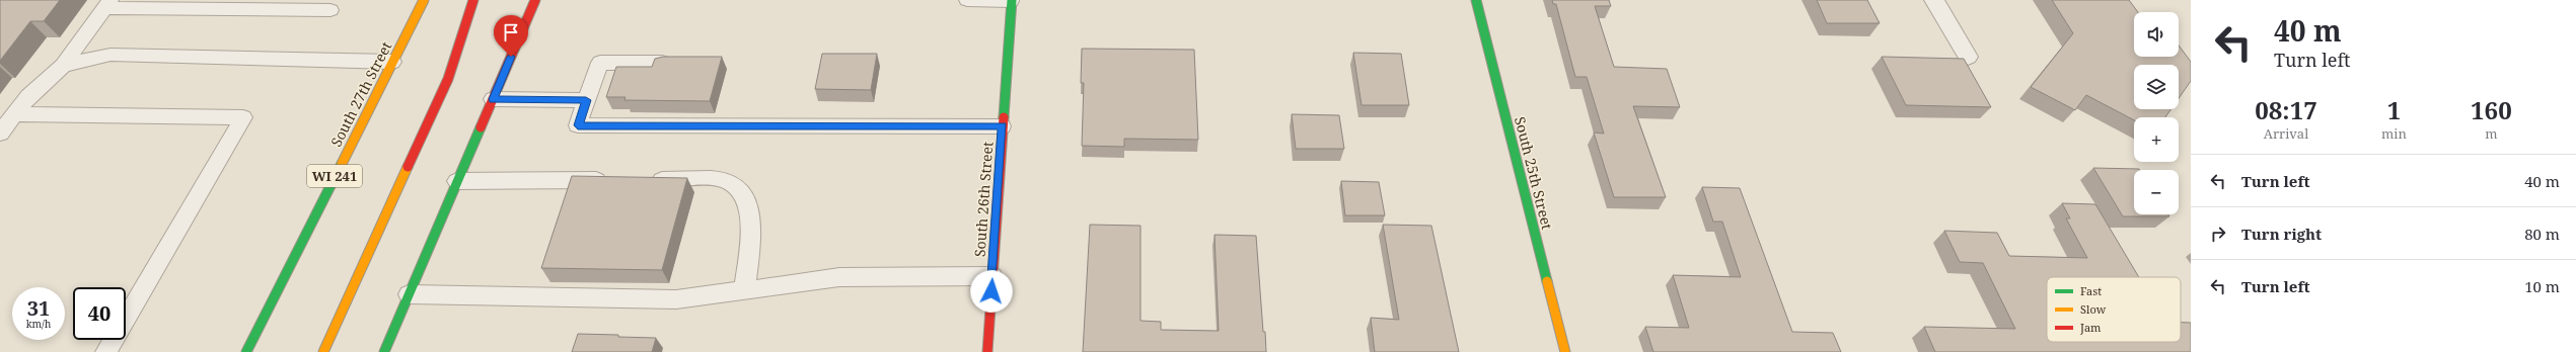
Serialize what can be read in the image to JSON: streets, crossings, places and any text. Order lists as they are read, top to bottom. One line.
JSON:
{"streets":{"main road":["South 27th Street","South 25th Street","WI 241","South 26th Street"]},"legend":["Fast","Slow","Jam"],"page":{"turn":["40 m","Turn left"],"map_buttons":["+","−"],"eta":["08:17","Arrival","1","min","160","m"],"list":[{"name":"Turn left","value":"40 m"},{"name":"Turn right","value":"80 m"},{"name":"Turn left","value":"10 m"}],"speed":"31 km/h","limit":"40"}}
